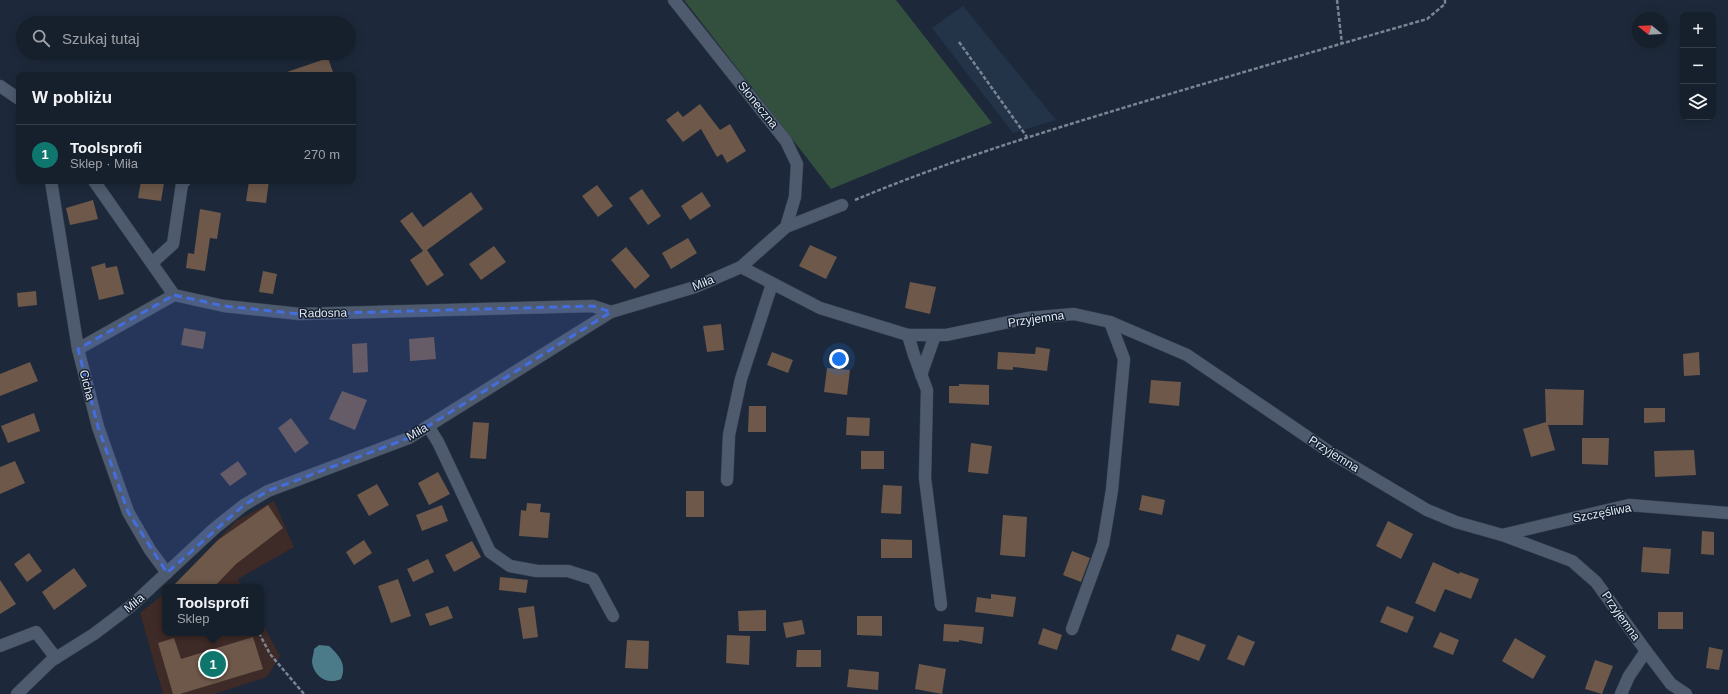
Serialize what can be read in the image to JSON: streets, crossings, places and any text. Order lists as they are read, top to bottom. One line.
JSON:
{"streets":{"street":["Słoneczna","Miła","Radosna","Przyjemna","Cicha","Szczęśliwa"]},"crossings":[["Słoneczna","Miła"],["Miła","Radosna"],["Miła","Przyjemna"],["Miła","Cicha"],["Przyjemna","Szczęśliwa"]],"north":"left","page":{"map_buttons":["+","−"],"search":"Szukaj tutaj","heading":"W pobliżu","list":[{"mark":"1","name":"Toolsprofi","note":"Sklep · Miła","value":"270 m"}],"popup":["Toolsprofi","Sklep"],"pins":"1"}}
